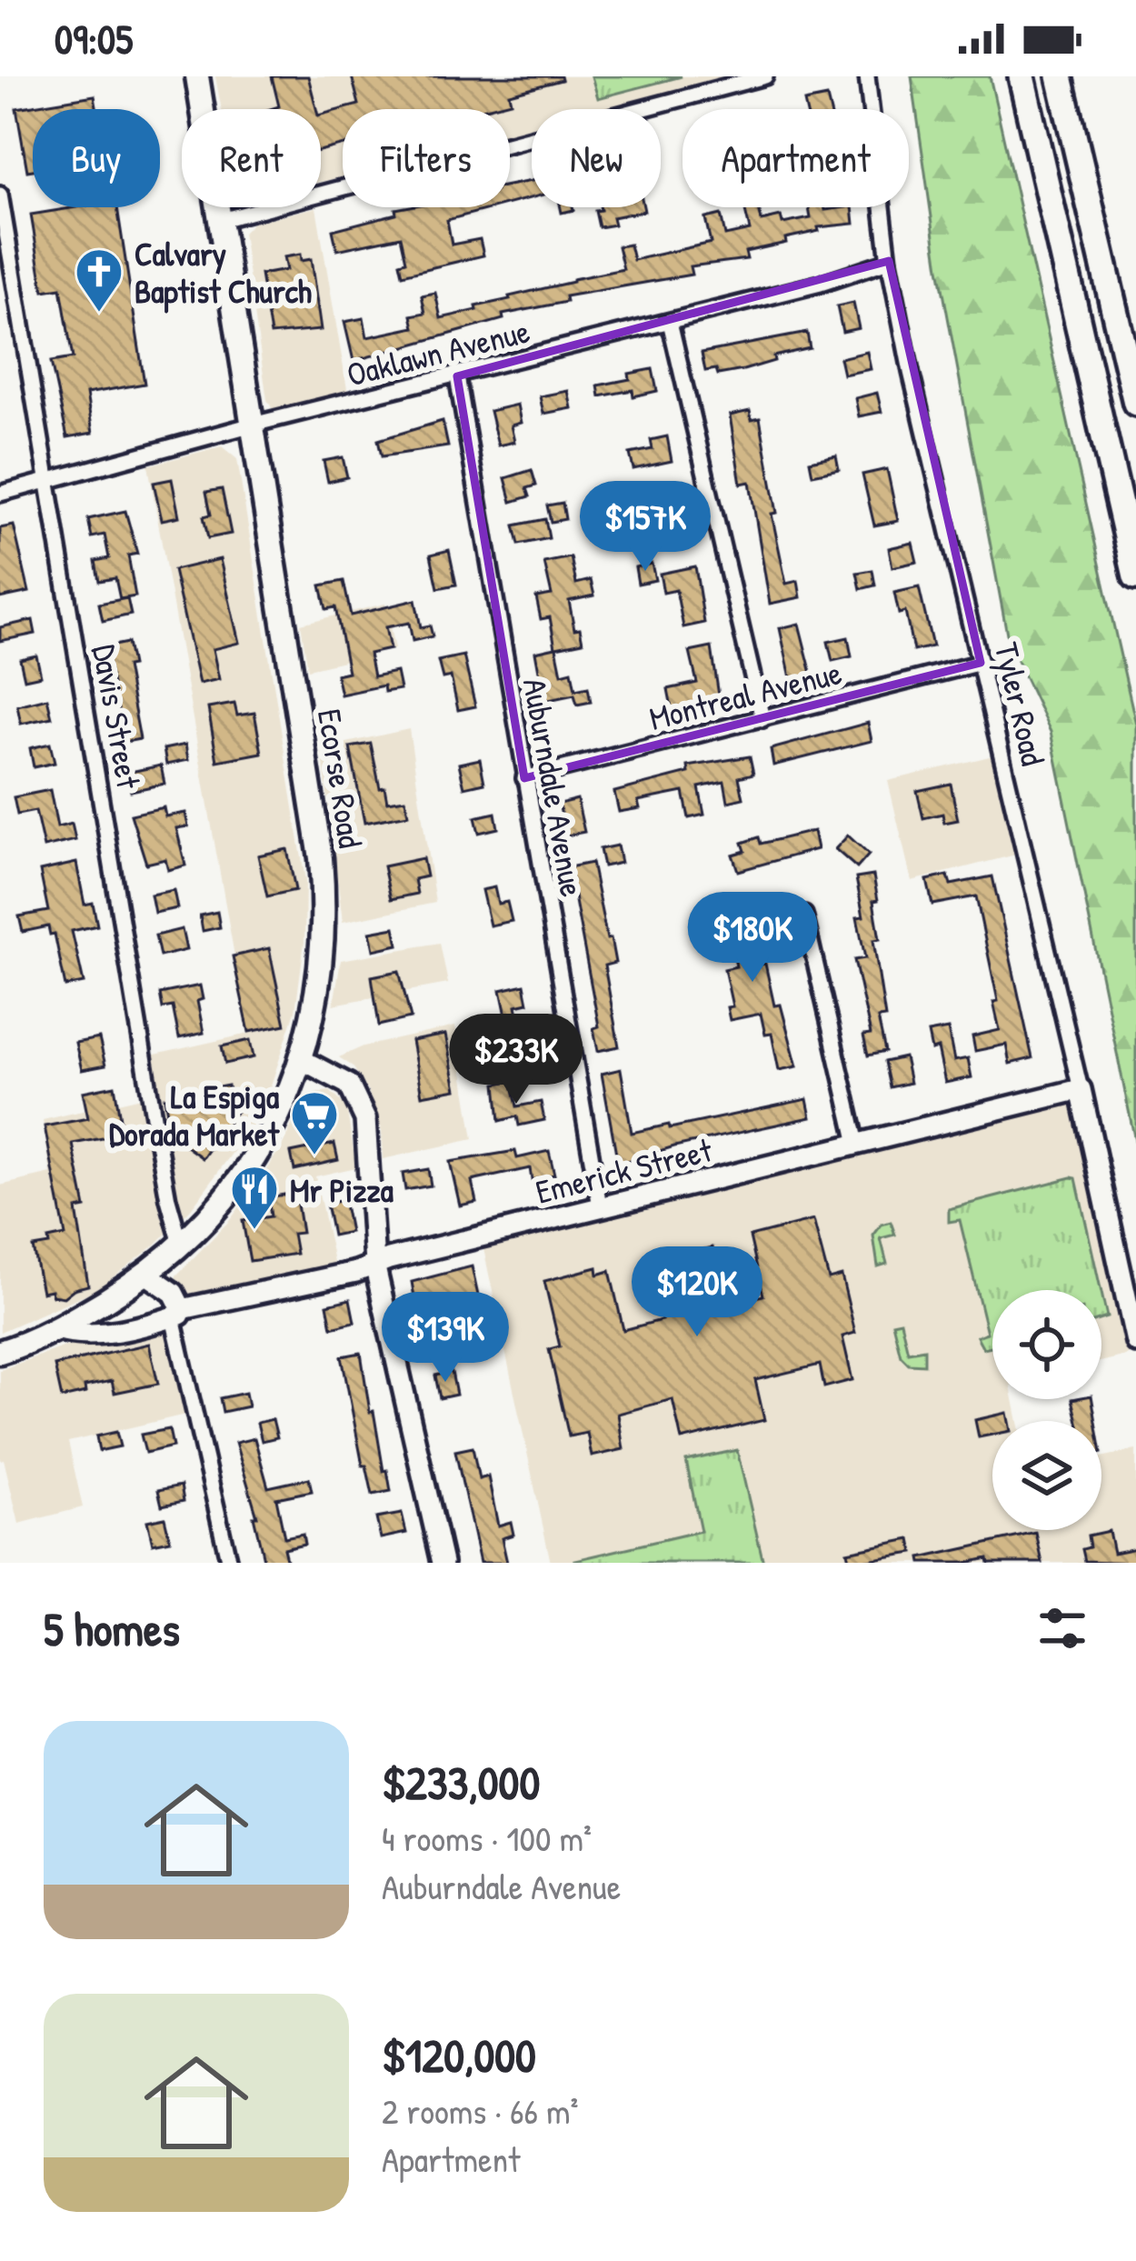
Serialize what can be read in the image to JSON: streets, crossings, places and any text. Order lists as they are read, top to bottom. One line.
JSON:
{"streets":{"main road":["Ecorse Road"],"street":["Oaklawn Avenue","Montreal Avenue","Tyler Road","Davis Street","Auburndale Avenue","Emerick Street"]},"crossings":[["Oaklawn Avenue","Tyler Road"],["Oaklawn Avenue","Davis Street"],["Oaklawn Avenue","Ecorse Road"],["Oaklawn Avenue","Auburndale Avenue"],["Montreal Avenue","Tyler Road"],["Montreal Avenue","Auburndale Avenue"],["Tyler Road","Emerick Street"],["Davis Street","Ecorse Road"],["Ecorse Road","Emerick Street"],["Auburndale Avenue","Emerick Street"]],"places":{"church":["Calvary Baptist Church"],"supermarket":["La Espiga Dorada Market"],"restaurant":["Mr Pizza"]},"page":{"status":"09:05","chip":["Buy","Rent","Filters","New","Apartment"],"price":["$157K","$180K","$233K","$120K","$139K"],"heading":"5 homes","list":[{"name":"$233,000","note":"4 rooms · 100 m² · Auburndale Avenue"},{"name":"$120,000","note":"2 rooms · 66 m² · Apartment"}]}}
